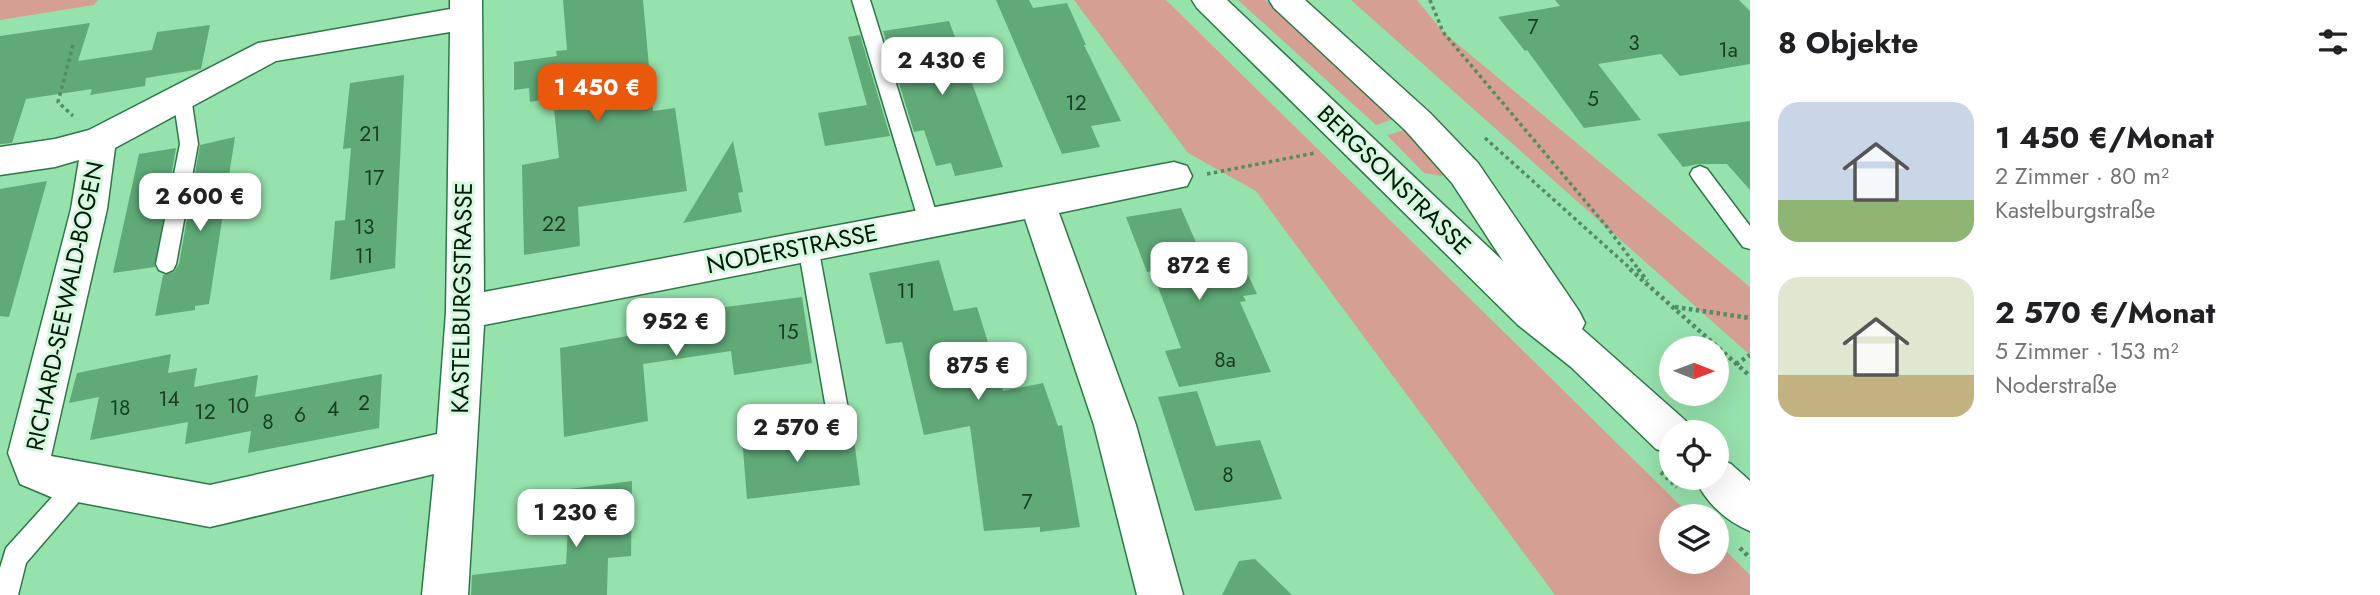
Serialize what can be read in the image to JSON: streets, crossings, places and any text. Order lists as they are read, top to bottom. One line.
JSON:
{"streets":{"street":["BERGSONSTRASSE","NODERSTRASSE","KASTELBURGSTRASSE","RICHARD-SEEWALD-BOGEN"]},"crossings":[["NODERSTRASSE","KASTELBURGSTRASSE"],["KASTELBURGSTRASSE","RICHARD-SEEWALD-BOGEN"]],"house_numbers":["7","3","1a","5","12","21","17","22","13","11","11","15","8a","14","2","10","18","4","12","6","8","8","7"],"north":"right","page":{"heading":"8 Objekte","price":["2 430 €","1 450 €","2 600 €","872 €","952 €","875 €","2 570 €","1 230 €"],"list":[{"name":"1 450 €/Monat","note":"2 Zimmer · 80 m² · Kastelburgstraße"},{"name":"2 570 €/Monat","note":"5 Zimmer · 153 m² · Noderstraße"}]}}
